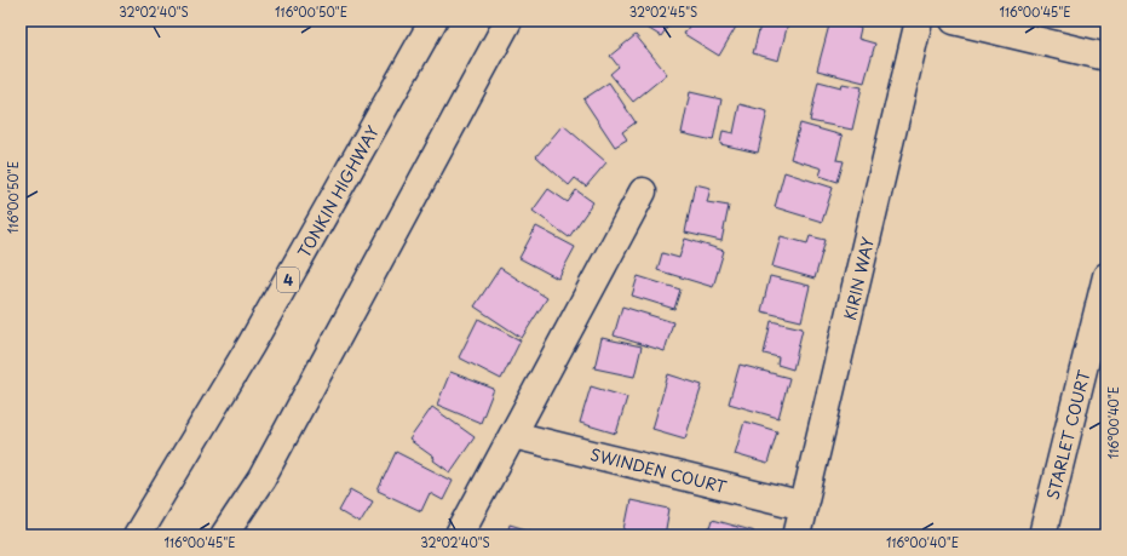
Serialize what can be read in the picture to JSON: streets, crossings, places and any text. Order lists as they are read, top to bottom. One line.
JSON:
{"streets":{"main road":["TONKIN HIGHWAY","KIRIN WAY","4","STARLET COURT","SWINDEN COURT"]},"crossings":[["KIRIN WAY","SWINDEN COURT"]],"coordinates":["32°02'40\"S","116°00'50\"E","32°02'45\"S","116°00'45\"E","116°00'40\"E"]}
